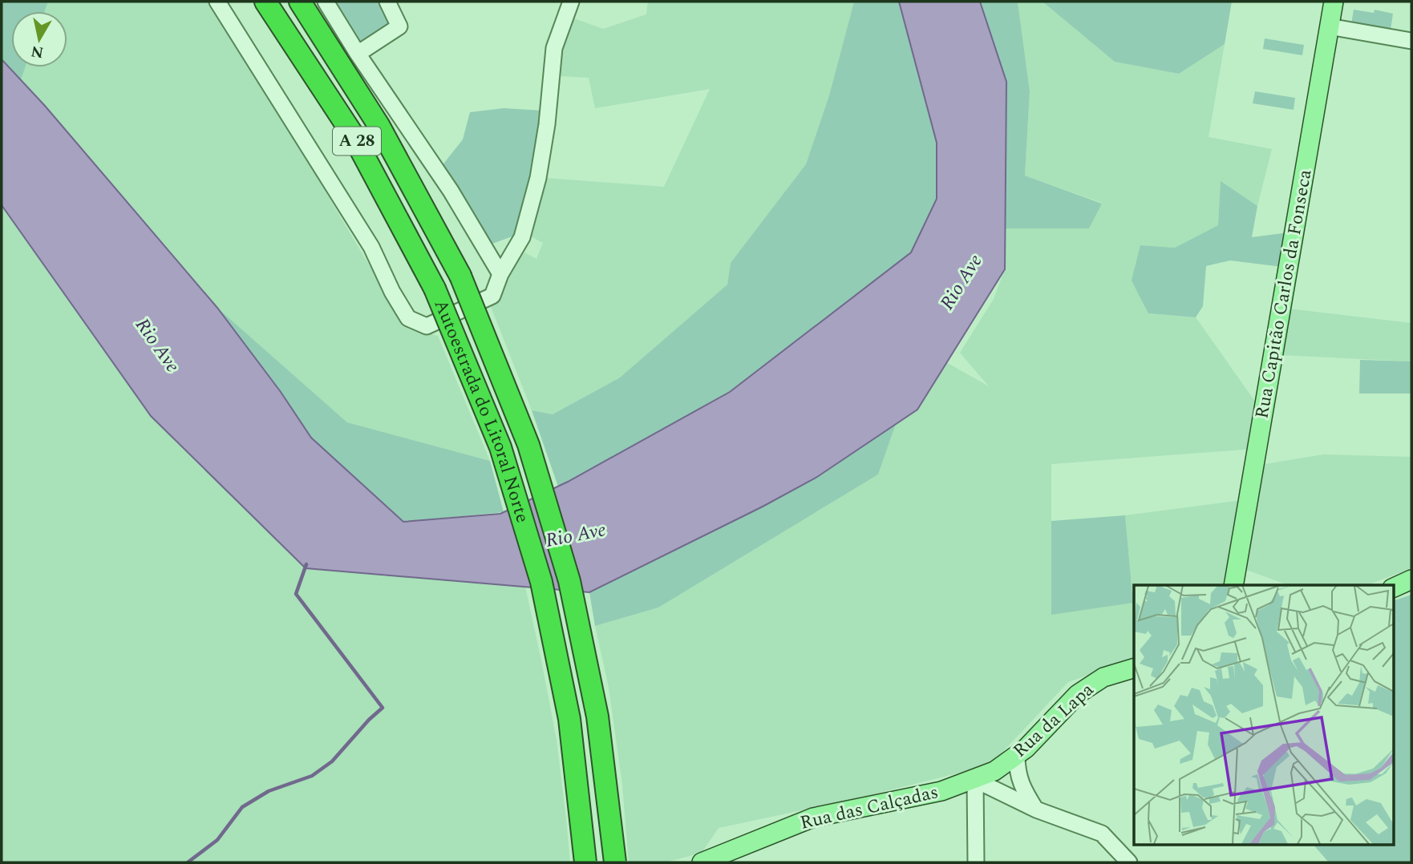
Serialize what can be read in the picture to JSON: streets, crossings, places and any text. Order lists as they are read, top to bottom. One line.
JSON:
{"streets":{"highway":["A 28","Autoestrada do Litoral Norte"],"main road":["Rua Capitão Carlos da Fonseca","Rua da Lapa","Rua das Calçadas"]},"crossings":[["Rua da Lapa","Rua das Calçadas"]],"water":["Rio Ave"],"north":"bottom"}
